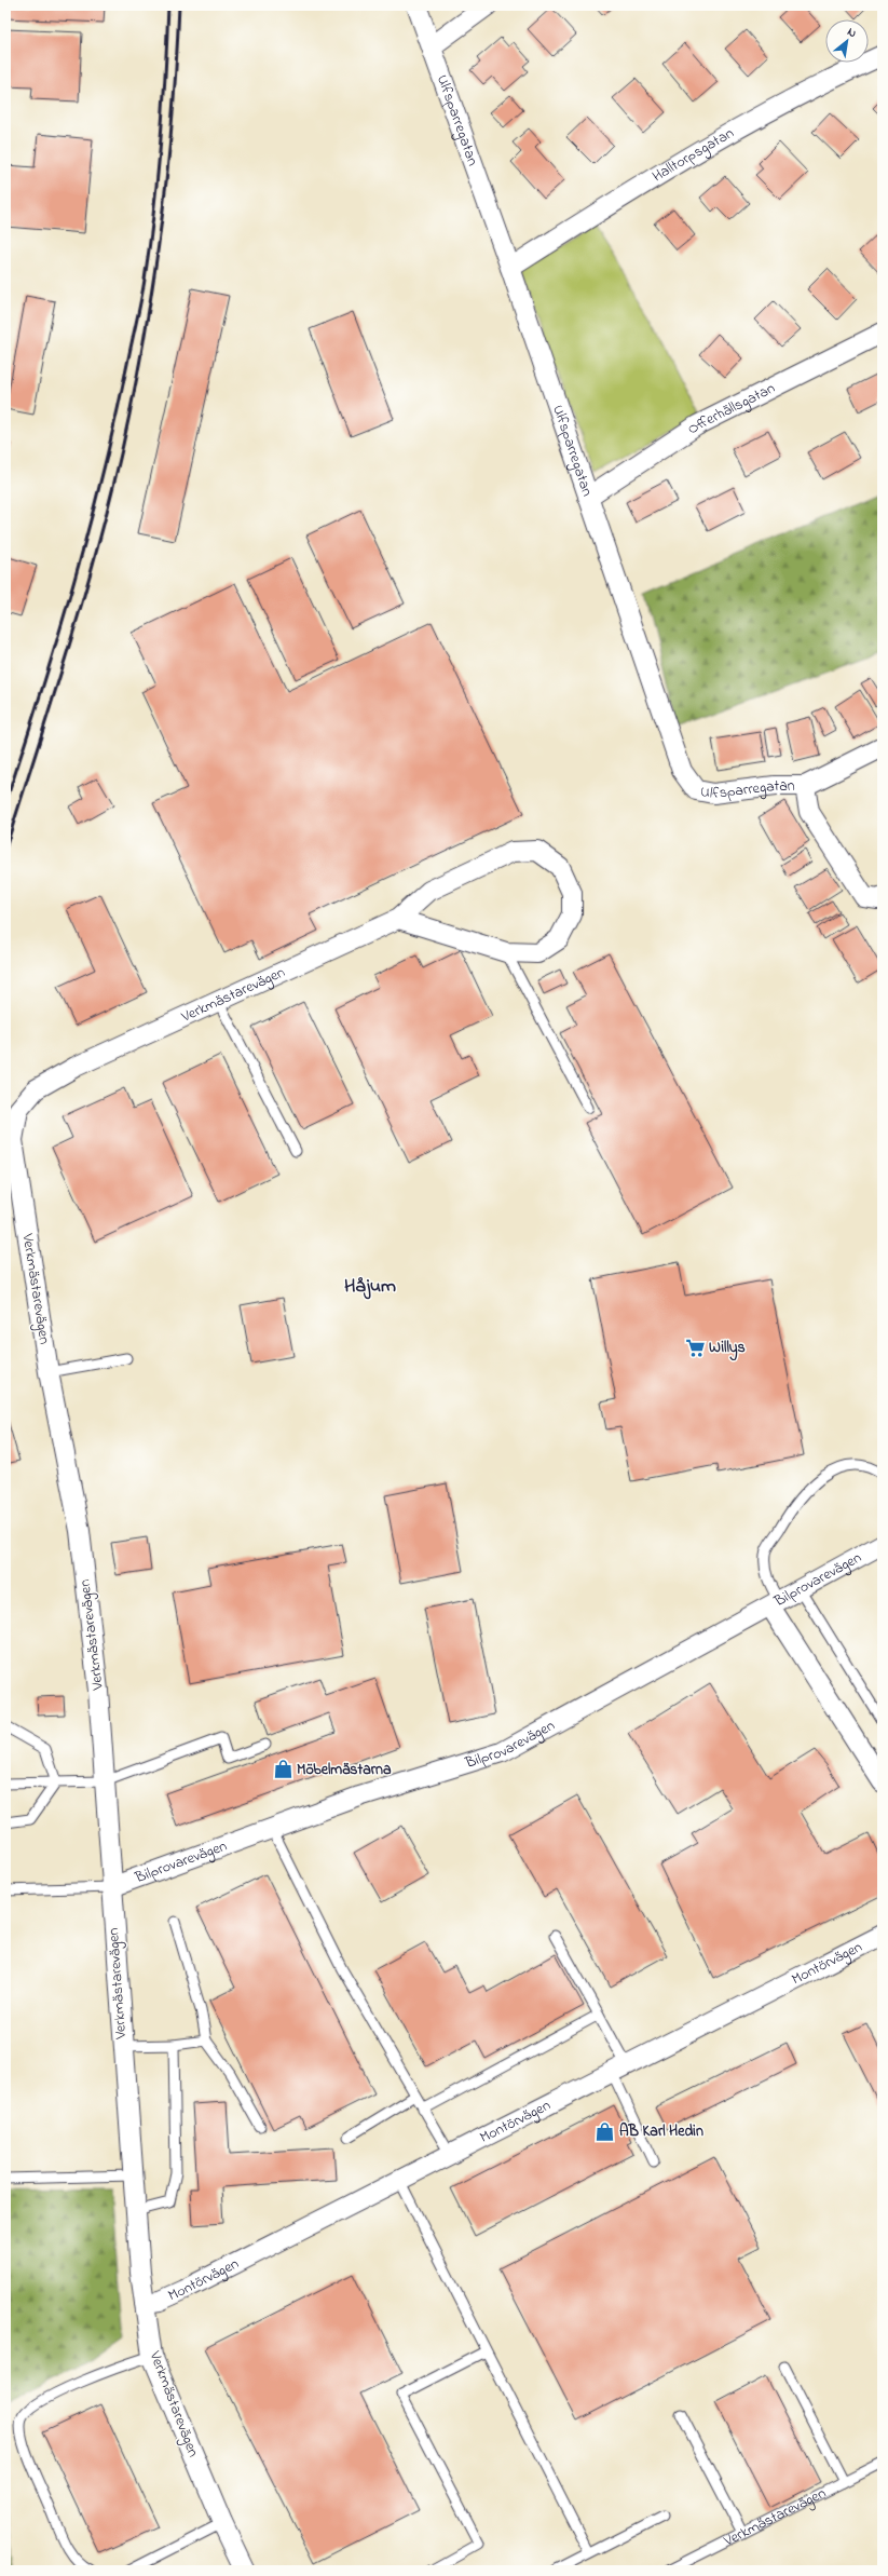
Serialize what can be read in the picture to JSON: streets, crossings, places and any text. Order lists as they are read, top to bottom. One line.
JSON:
{"streets":{"street":["Ulfsparregatan","Halltorpsgatan","Offerhällsgatan","Verkmästarevägen","Bilprovarevägen","Montörvägen"]},"crossings":[["Ulfsparregatan","Halltorpsgatan"],["Ulfsparregatan","Offerhällsgatan"],["Verkmästarevägen","Bilprovarevägen"],["Verkmästarevägen","Montörvägen"]],"districts":["Håjum"],"places":{"supermarket":["Willys"],"shop":["Möbelmästarna","AB Karl Hedin"]},"north":"top right"}
